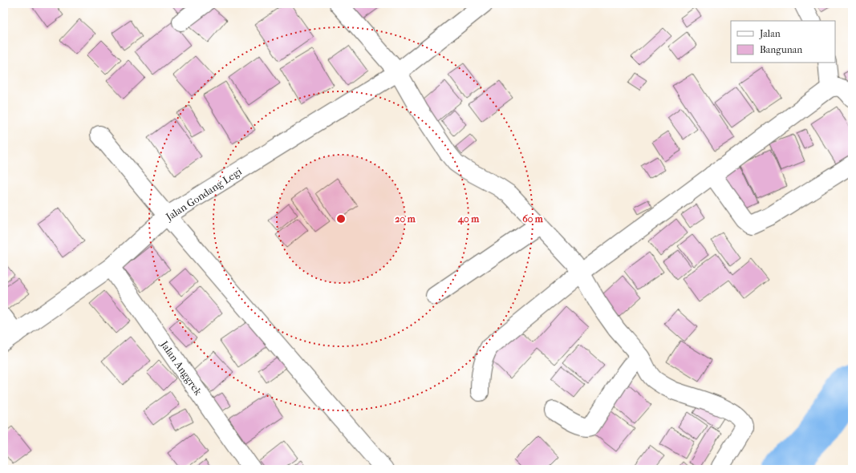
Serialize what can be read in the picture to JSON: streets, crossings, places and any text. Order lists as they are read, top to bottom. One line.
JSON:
{"streets":{"street":["Jalan Gondang Legi","Jalan Anggrek"]},"crossings":[["Jalan Gondang Legi","Jalan Anggrek"]],"legend":["Jalan","Bangunan"],"rings":["20 m","40 m","60 m"]}
